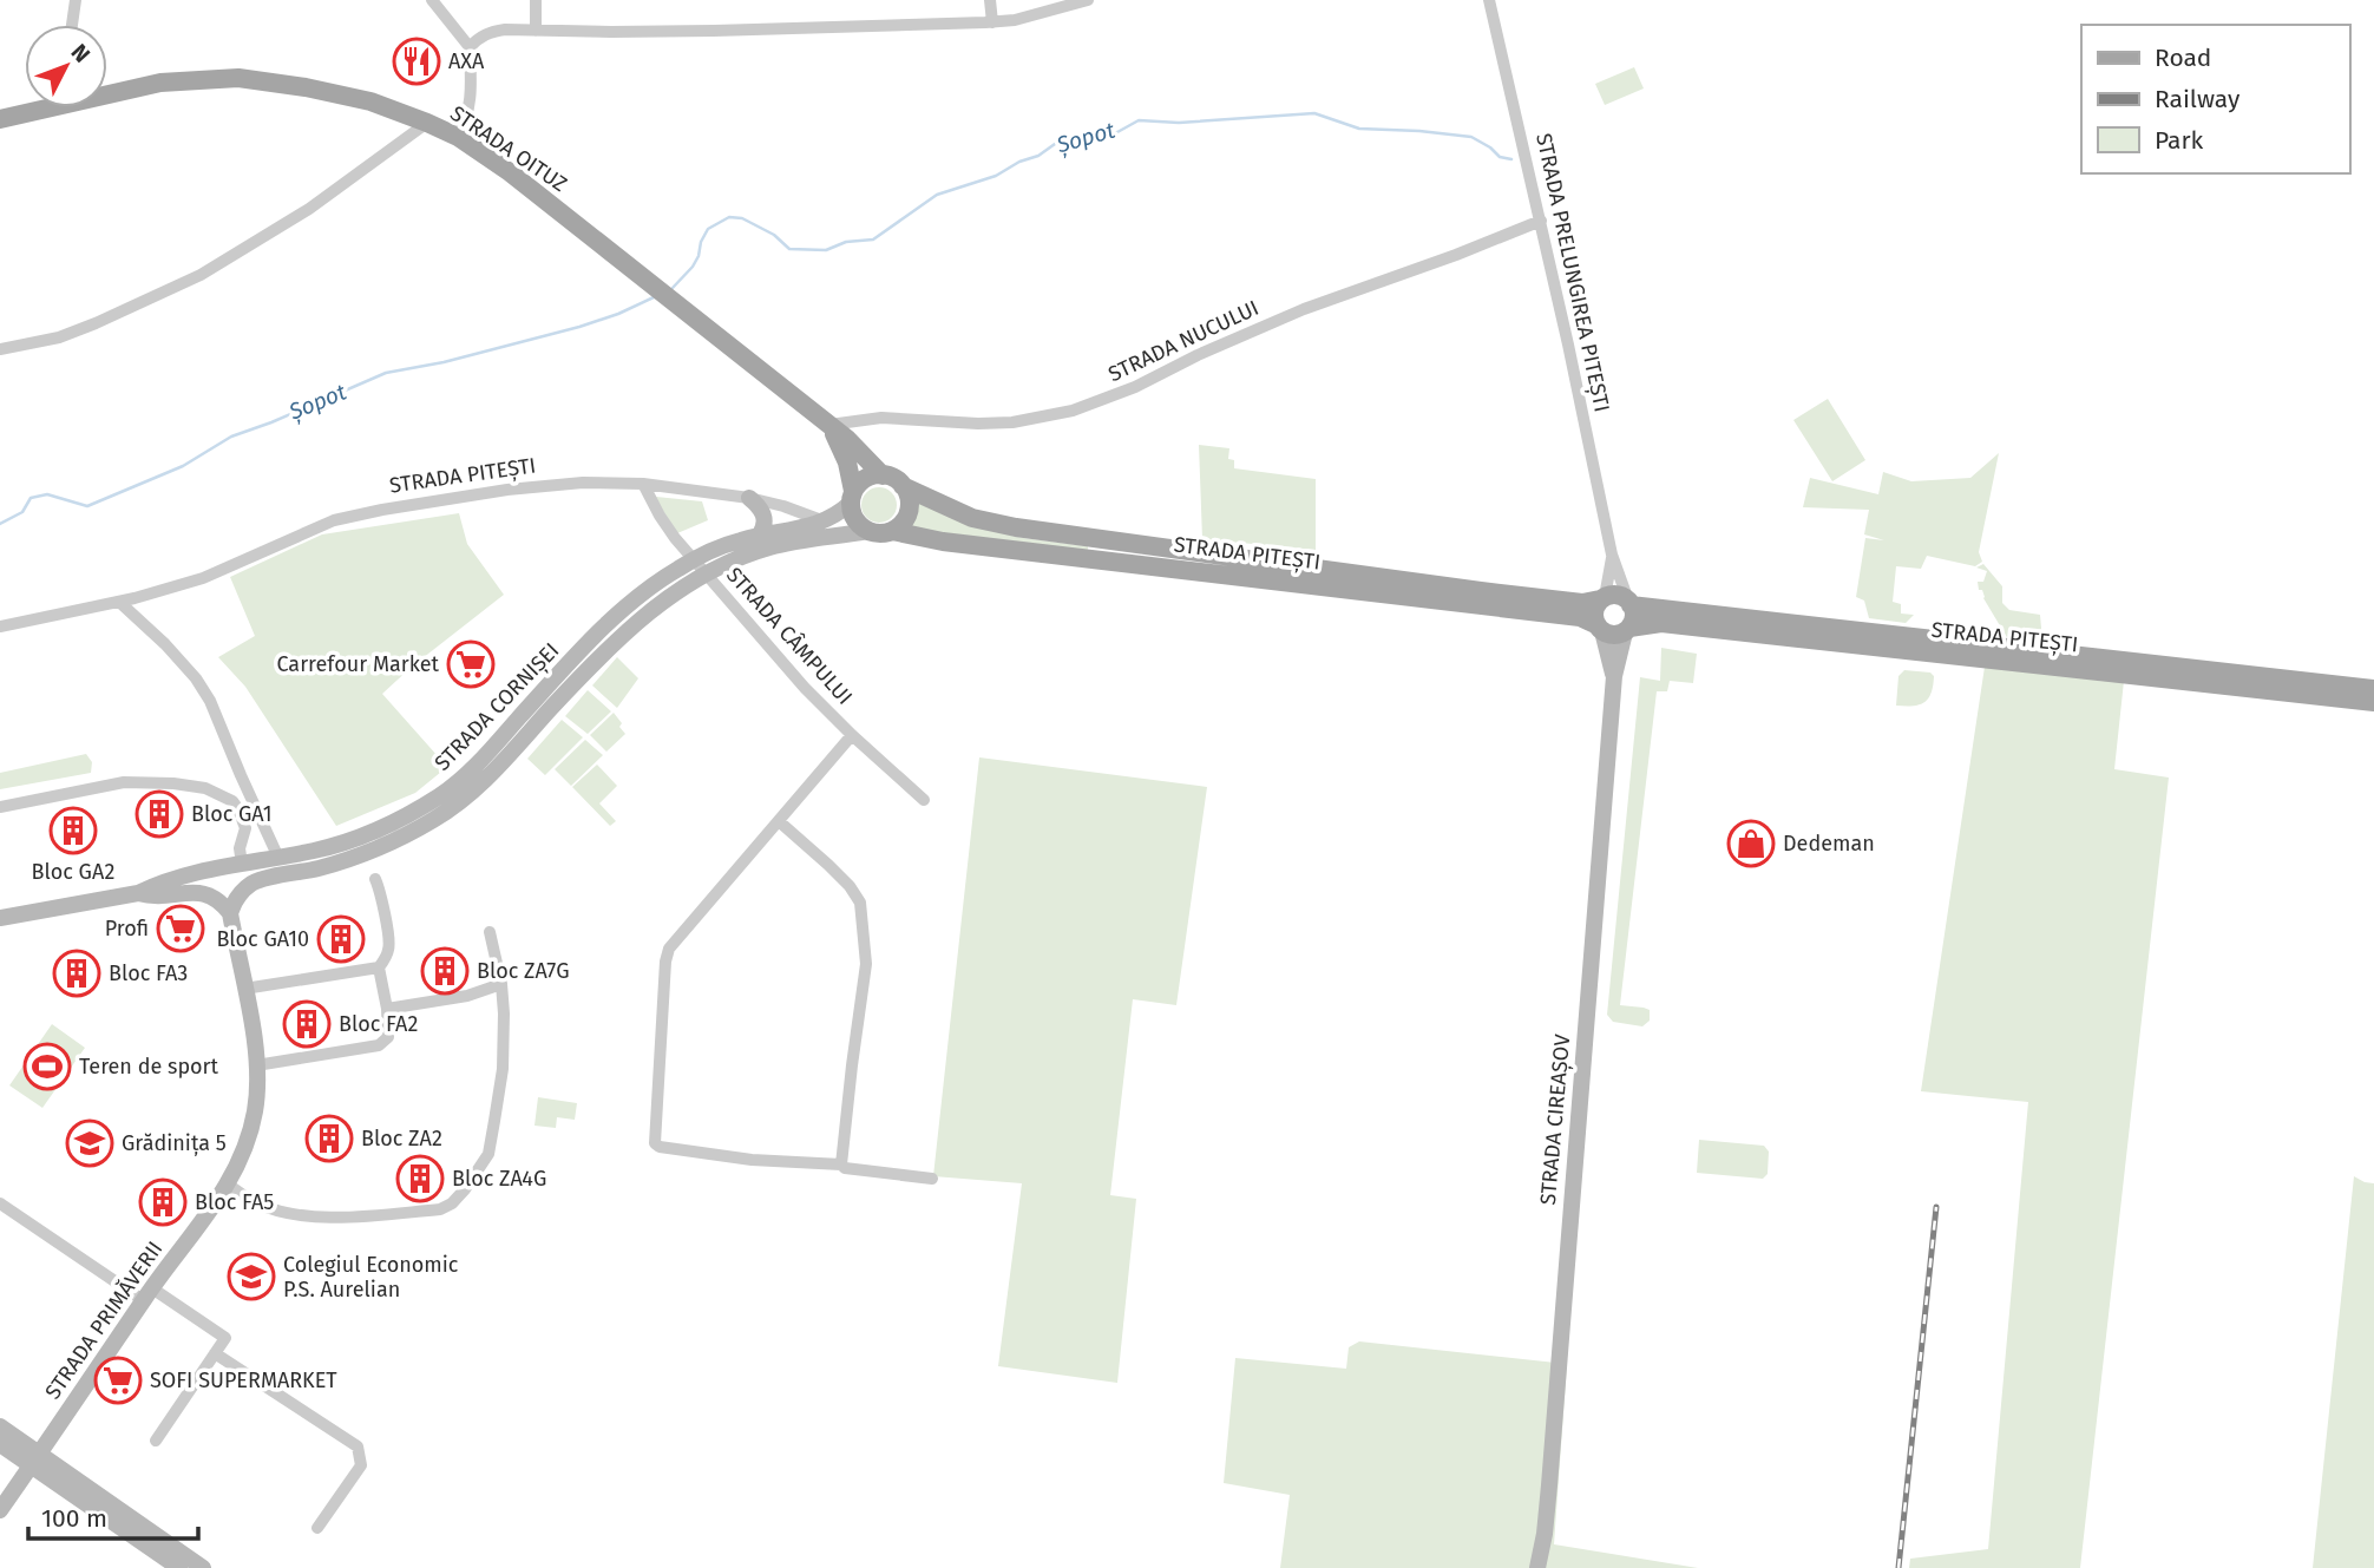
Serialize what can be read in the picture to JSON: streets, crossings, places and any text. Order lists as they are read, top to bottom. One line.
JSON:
{"streets":{"main road":["STRADA OITUZ","STRADA PITEȘTI"],"street":["STRADA PRELUNGIREA PITEȘTI","STRADA NUCULUI","STRADA CÂMPULUI","STRADA CORNIȘEI","STRADA CIREAȘOV","STRADA PRIMĂVERII"]},"crossings":[["STRADA OITUZ","STRADA NUCULUI"],["STRADA OITUZ","STRADA PITEȘTI"],["STRADA OITUZ","STRADA CORNIȘEI"],["STRADA PRELUNGIREA PITEȘTI","STRADA NUCULUI"],["STRADA PRELUNGIREA PITEȘTI","STRADA PITEȘTI"],["STRADA PRELUNGIREA PITEȘTI","STRADA CIREAȘOV"],["STRADA PITEȘTI","STRADA CÂMPULUI"],["STRADA PITEȘTI","STRADA CORNIȘEI"],["STRADA PITEȘTI","STRADA CIREAȘOV"],["STRADA CÂMPULUI","STRADA CORNIȘEI"],["STRADA CORNIȘEI","STRADA PRIMĂVERII"]],"water":["Șopot"],"places":{"restaurant":["AXA"],"supermarket":["Carrefour Market","Profi","SOFI SUPERMARKET"],"building":["Bloc GA1","Bloc GA2","Bloc GA10","Bloc ZA7G","Bloc FA3","Bloc FA2","Bloc ZA2","Bloc ZA4G","Bloc FA5"],"shop":["Dedeman"],"sports":["Teren de sport"],"school or university":["Grădinița 5","Colegiul Economic P.S. Aurelian"]},"legend":["Road","Railway","Park"],"scale_bar":"100 m","north":"top right"}
